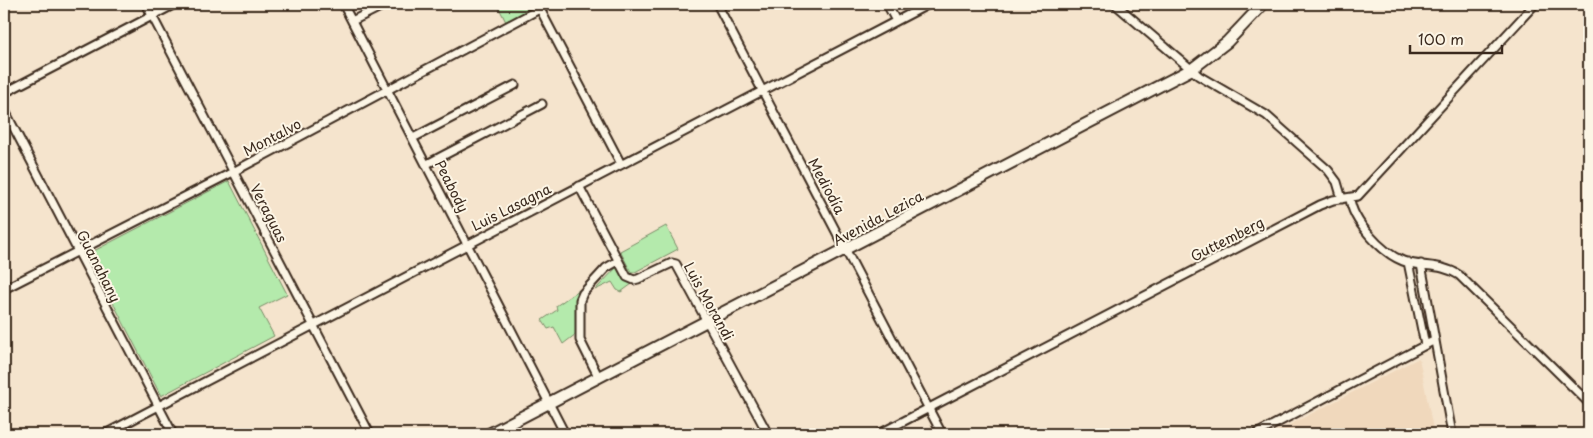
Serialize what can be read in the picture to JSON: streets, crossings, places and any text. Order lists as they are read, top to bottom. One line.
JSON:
{"streets":{"street":["Montalvo","Peabody","Mediodía","Luis Lasagna","Veraguas","Avenida Lezica","Guttemberg","Guanahany","Luis Morandi"]},"crossings":[["Montalvo","Peabody"],["Montalvo","Veraguas"],["Montalvo","Guanahany"],["Peabody","Luis Lasagna"],["Peabody","Avenida Lezica"],["Mediodía","Luis Lasagna"],["Mediodía","Avenida Lezica"],["Mediodía","Guttemberg"],["Luis Lasagna","Veraguas"],["Luis Lasagna","Guanahany"],["Luis Lasagna","Luis Morandi"],["Avenida Lezica","Luis Morandi"]],"scale_bar":"100 m"}
